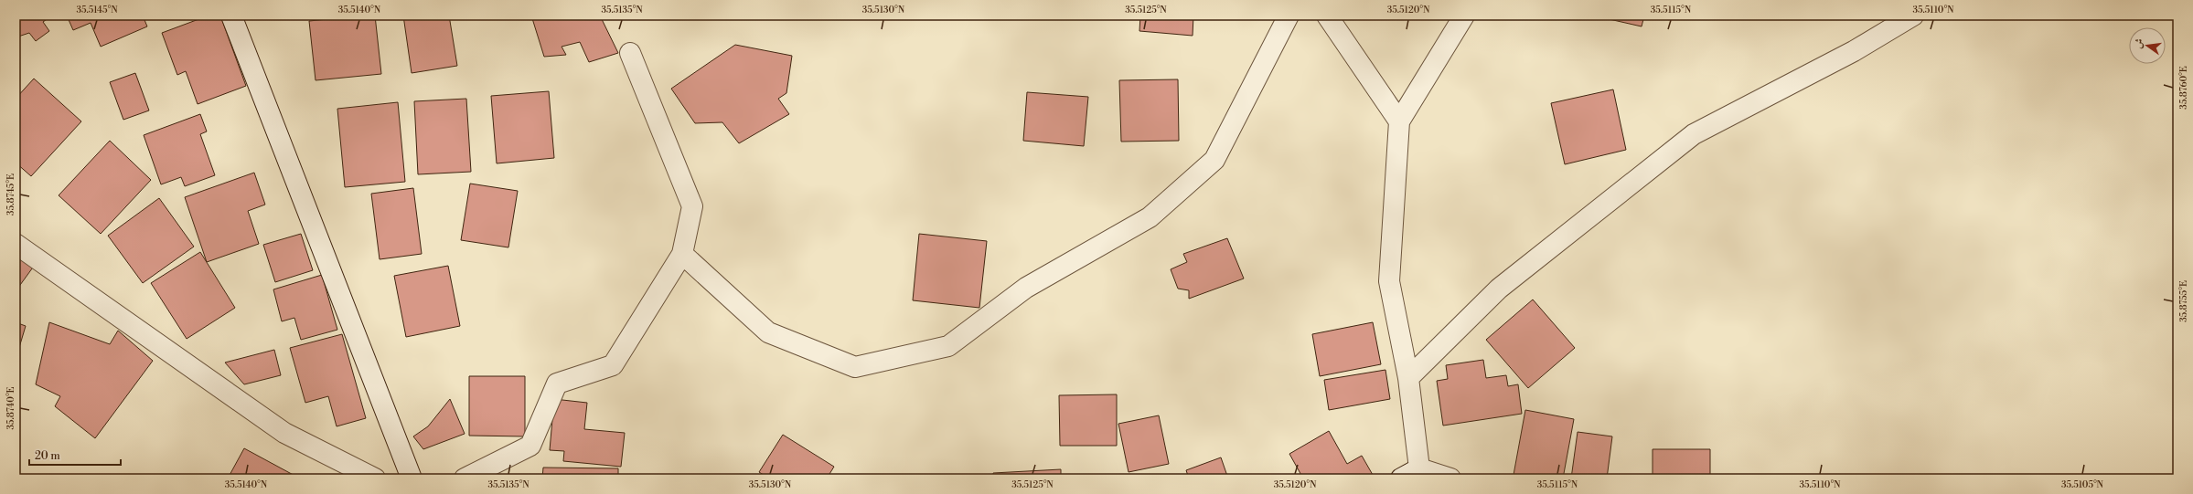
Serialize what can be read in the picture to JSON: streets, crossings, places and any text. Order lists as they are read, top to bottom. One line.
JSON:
{"scale_bar":"20 m","north":"left","coordinates":["35.5145°N","35.5140°N","35.5135°N","35.5130°N","35.5125°N","35.5120°N","35.5115°N","35.5110°N","35.8760°E","35.8745°E","35.8755°E","35.8740°E","35.5105°N"]}
